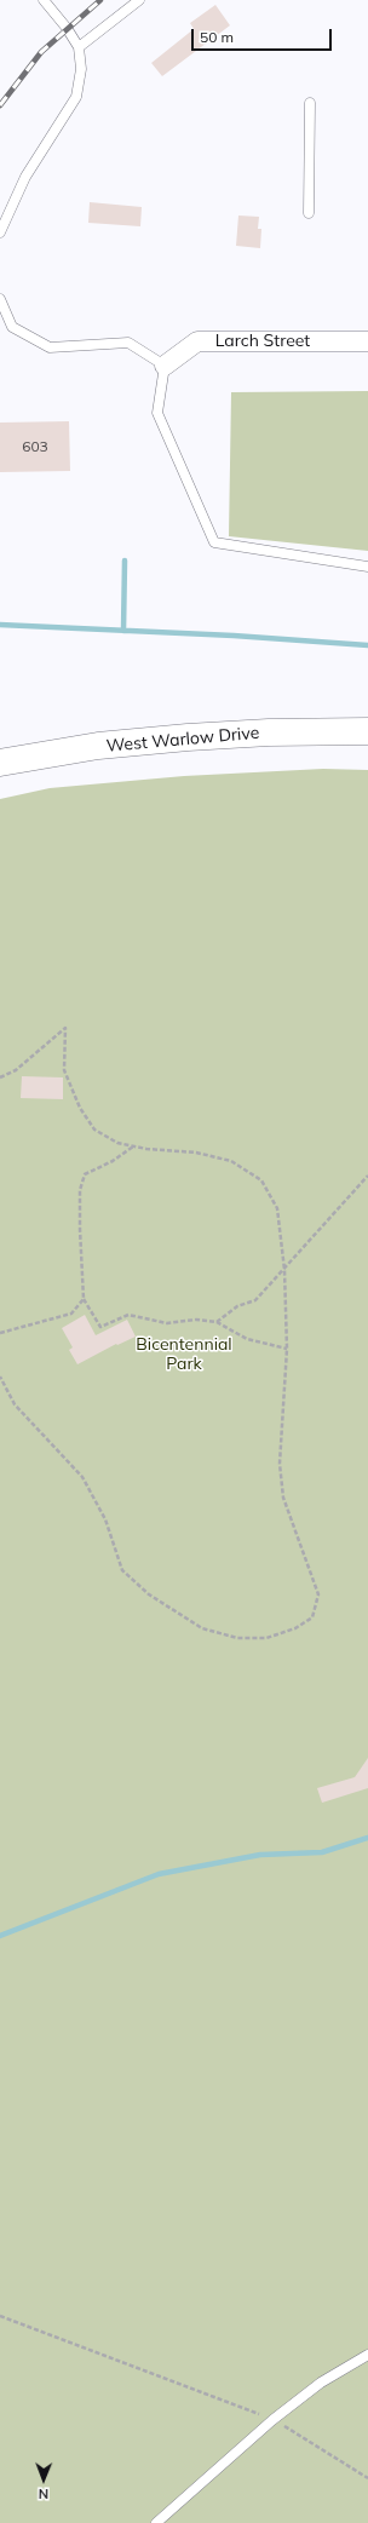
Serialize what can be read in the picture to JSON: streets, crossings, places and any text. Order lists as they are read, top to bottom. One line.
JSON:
{"streets":{"street":["Larch Street","West Warlow Drive"]},"parks":["Bicentennial Park"],"house_numbers":["603"],"scale_bar":"50 m","north":"bottom"}
